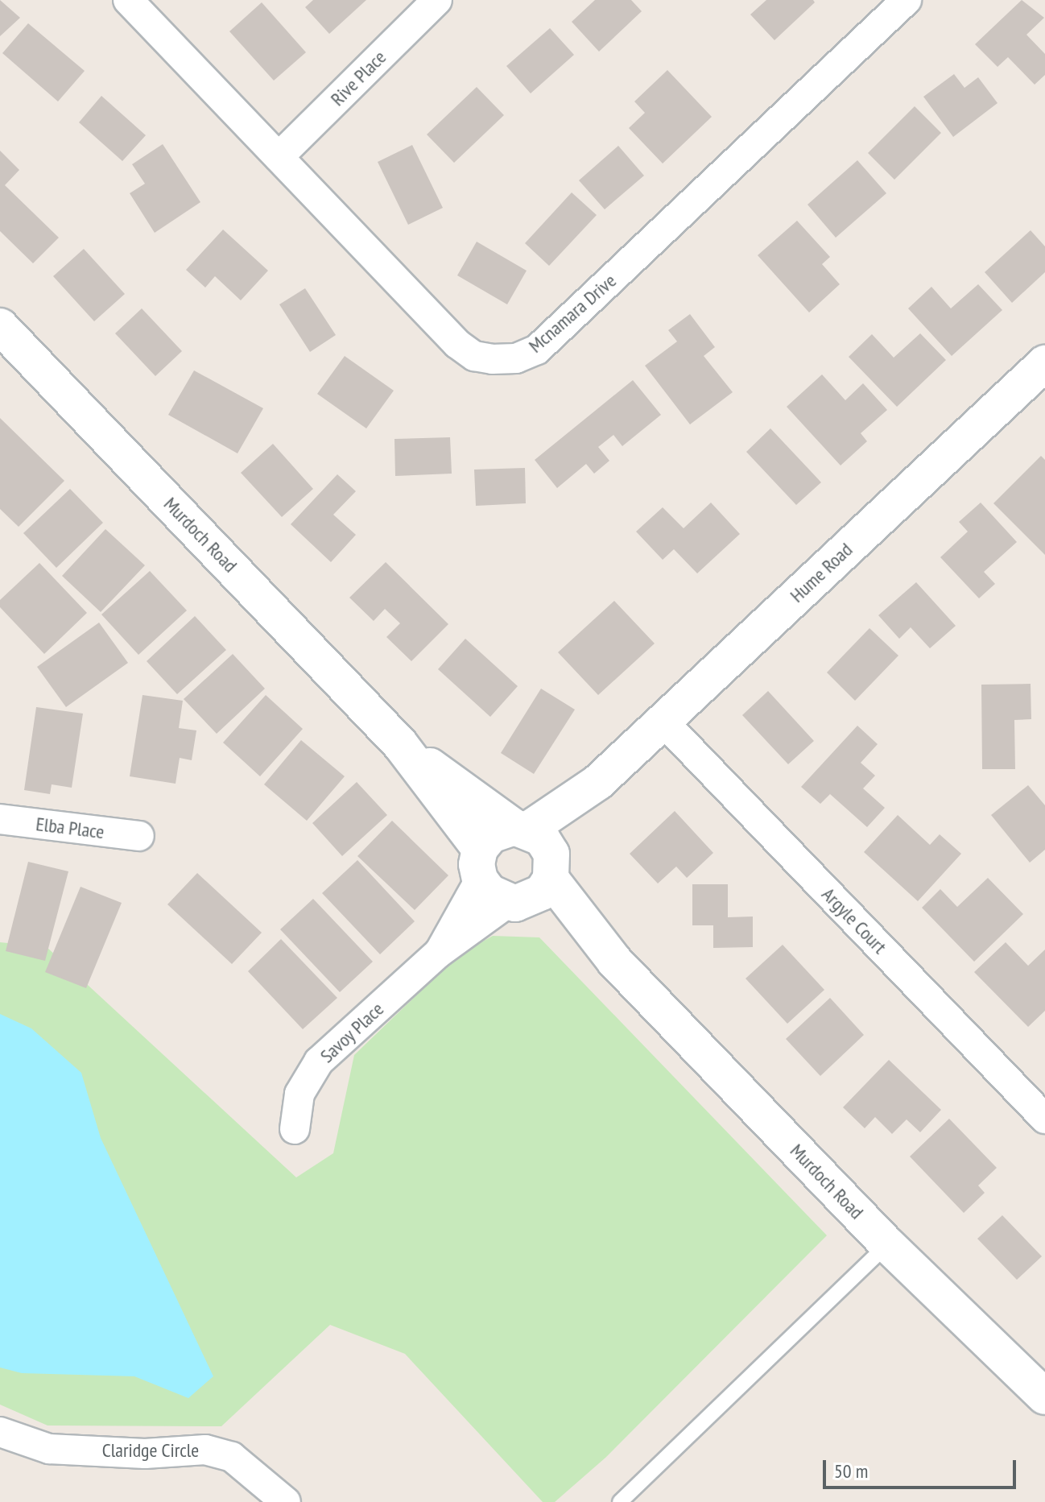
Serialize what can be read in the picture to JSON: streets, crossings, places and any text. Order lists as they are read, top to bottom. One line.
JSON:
{"streets":{"main road":["Murdoch Road","Hume Road"],"street":["Rive Place","Mcnamara Drive","Elba Place","Argyle Court","Savoy Place","Claridge Circle"]},"crossings":[["Rive Place","Mcnamara Drive"],["Murdoch Road","Hume Road"],["Murdoch Road","Savoy Place"],["Hume Road","Argyle Court"],["Hume Road","Savoy Place"]],"scale_bar":"50 m"}
